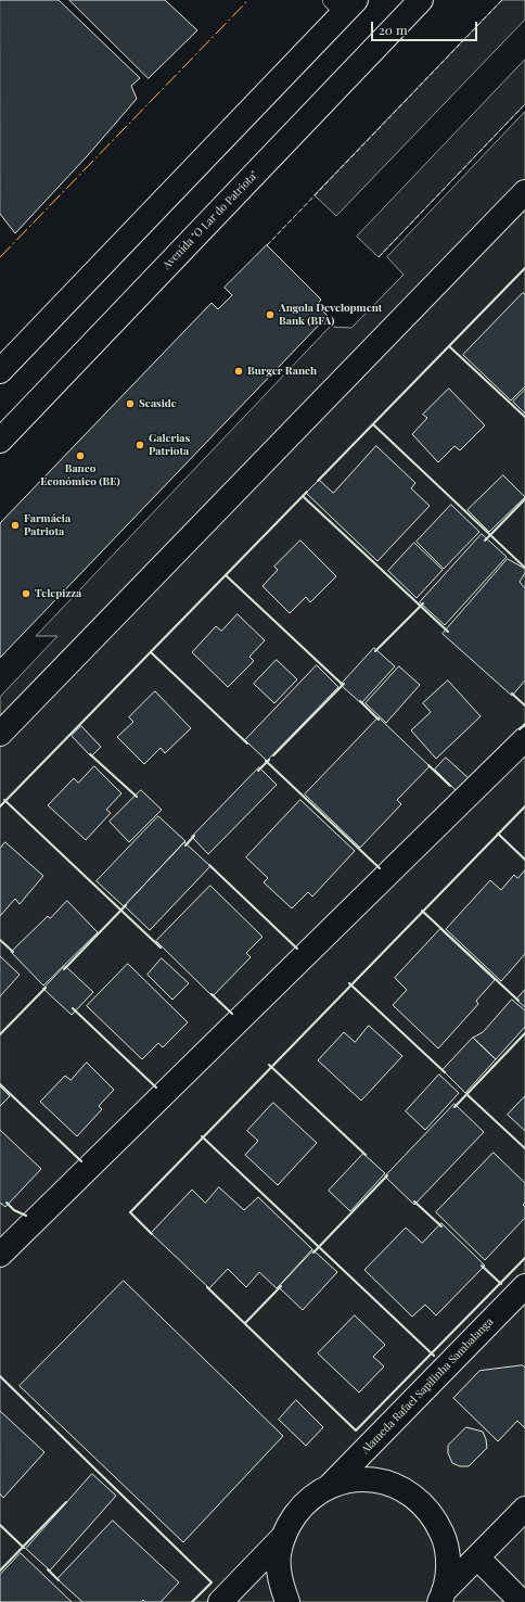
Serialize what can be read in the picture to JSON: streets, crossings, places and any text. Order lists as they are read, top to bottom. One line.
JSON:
{"streets":{"street":["Avenida \"O Lar do Patriota\"","Alameda Rafael Sapilinha Sambalanga"]},"places":["Angola Development Bank (BFA)","Burger Ranch","Seaside","Galerias Patriota","Banco Económico (BE)","Farmácia Patriota","Telepizza"],"scale_bar":"20 m"}
